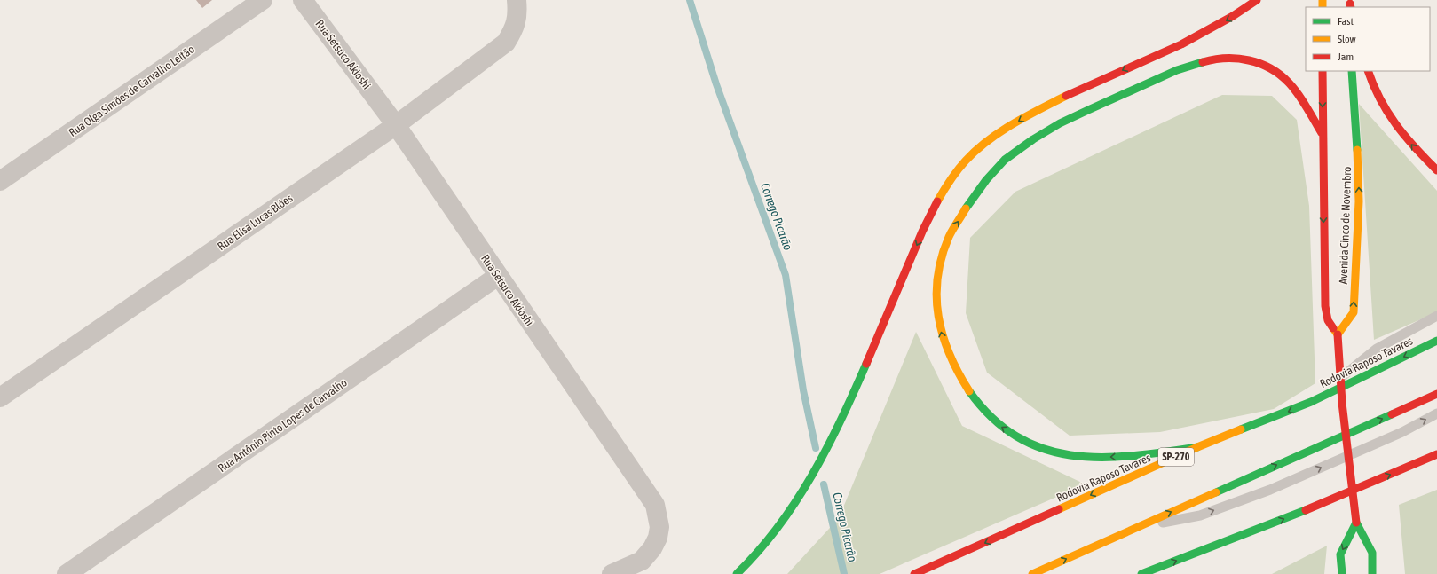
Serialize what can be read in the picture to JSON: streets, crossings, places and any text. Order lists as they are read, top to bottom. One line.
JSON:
{"streets":{"main road":["Avenida Cinco de Novembro","Rodovia Raposo Tavares","SP-270"],"street":["Rua Setsuco Akioshi","Rua Olga Simões de Carvalho Leitão","Rua Elisa Lucas Blóes","Rua Antônio Pinto Lopes de Carvalho"]},"crossings":[["Rua Setsuco Akioshi","Rua Elisa Lucas Blóes"],["Rua Setsuco Akioshi","Rua Antônio Pinto Lopes de Carvalho"]],"water":["Corrego Picarão"],"legend":["Fast","Slow","Jam"]}
